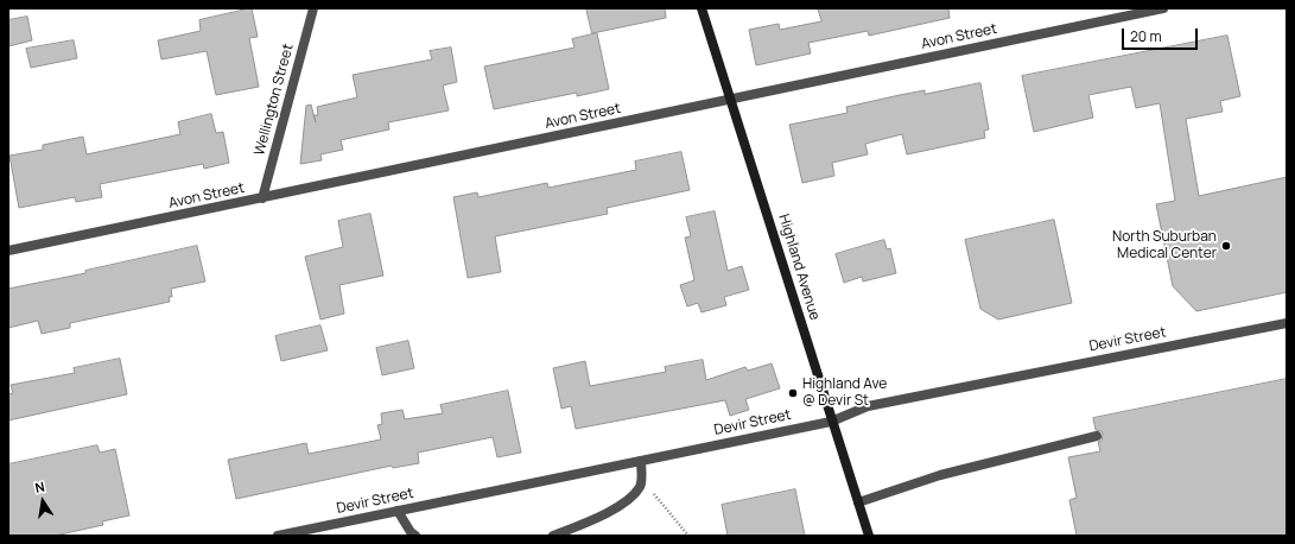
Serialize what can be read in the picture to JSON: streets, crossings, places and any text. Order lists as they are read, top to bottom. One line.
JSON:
{"streets":{"main road":["Highland Avenue"],"street":["Avon Street","Wellington Street","Devir Street"]},"crossings":[["Avon Street","Wellington Street"],["Avon Street","Highland Avenue"],["Highland Avenue","Devir Street"]],"places":["North Suburban Medical Center","Highland Ave @ Devir St"],"scale_bar":"20 m","north":"top"}
